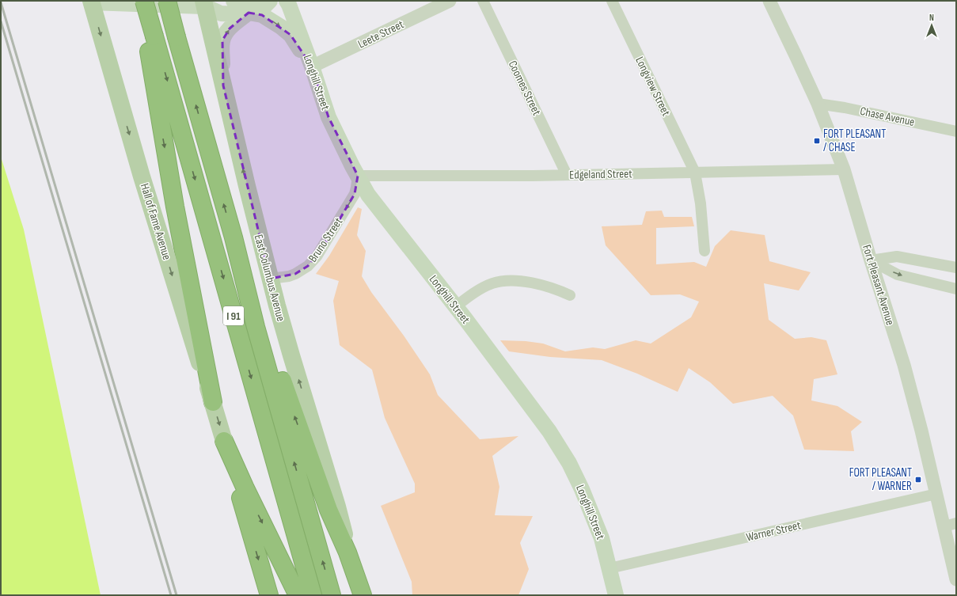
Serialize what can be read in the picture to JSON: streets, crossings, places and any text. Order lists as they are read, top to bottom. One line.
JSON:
{"streets":{"highway":["I 91"],"main road":["Longhill Street","Hall of Fame Avenue","East Columbus Avenue"],"street":["Leete Street","Longview Street","Coomes Street","Chase Avenue","Edgeland Street","Bruno Street","Fort Pleasant Avenue","Warner Street"]},"crossings":[["Leete Street","Longhill Street"],["Longhill Street","Edgeland Street"],["Longhill Street","Bruno Street"],["Longhill Street","Warner Street"],["Longview Street","Edgeland Street"],["Coomes Street","Edgeland Street"],["Chase Avenue","Fort Pleasant Avenue"],["Edgeland Street","Bruno Street"],["Edgeland Street","Fort Pleasant Avenue"],["Bruno Street","East Columbus Avenue"],["Fort Pleasant Avenue","Warner Street"]],"one_way":["Hall of Fame Avenue","Bruno Street","East Columbus Avenue"],"places":{"transit":["FORT PLEASANT / CHASE","FORT PLEASANT / WARNER"]},"north":"top"}
